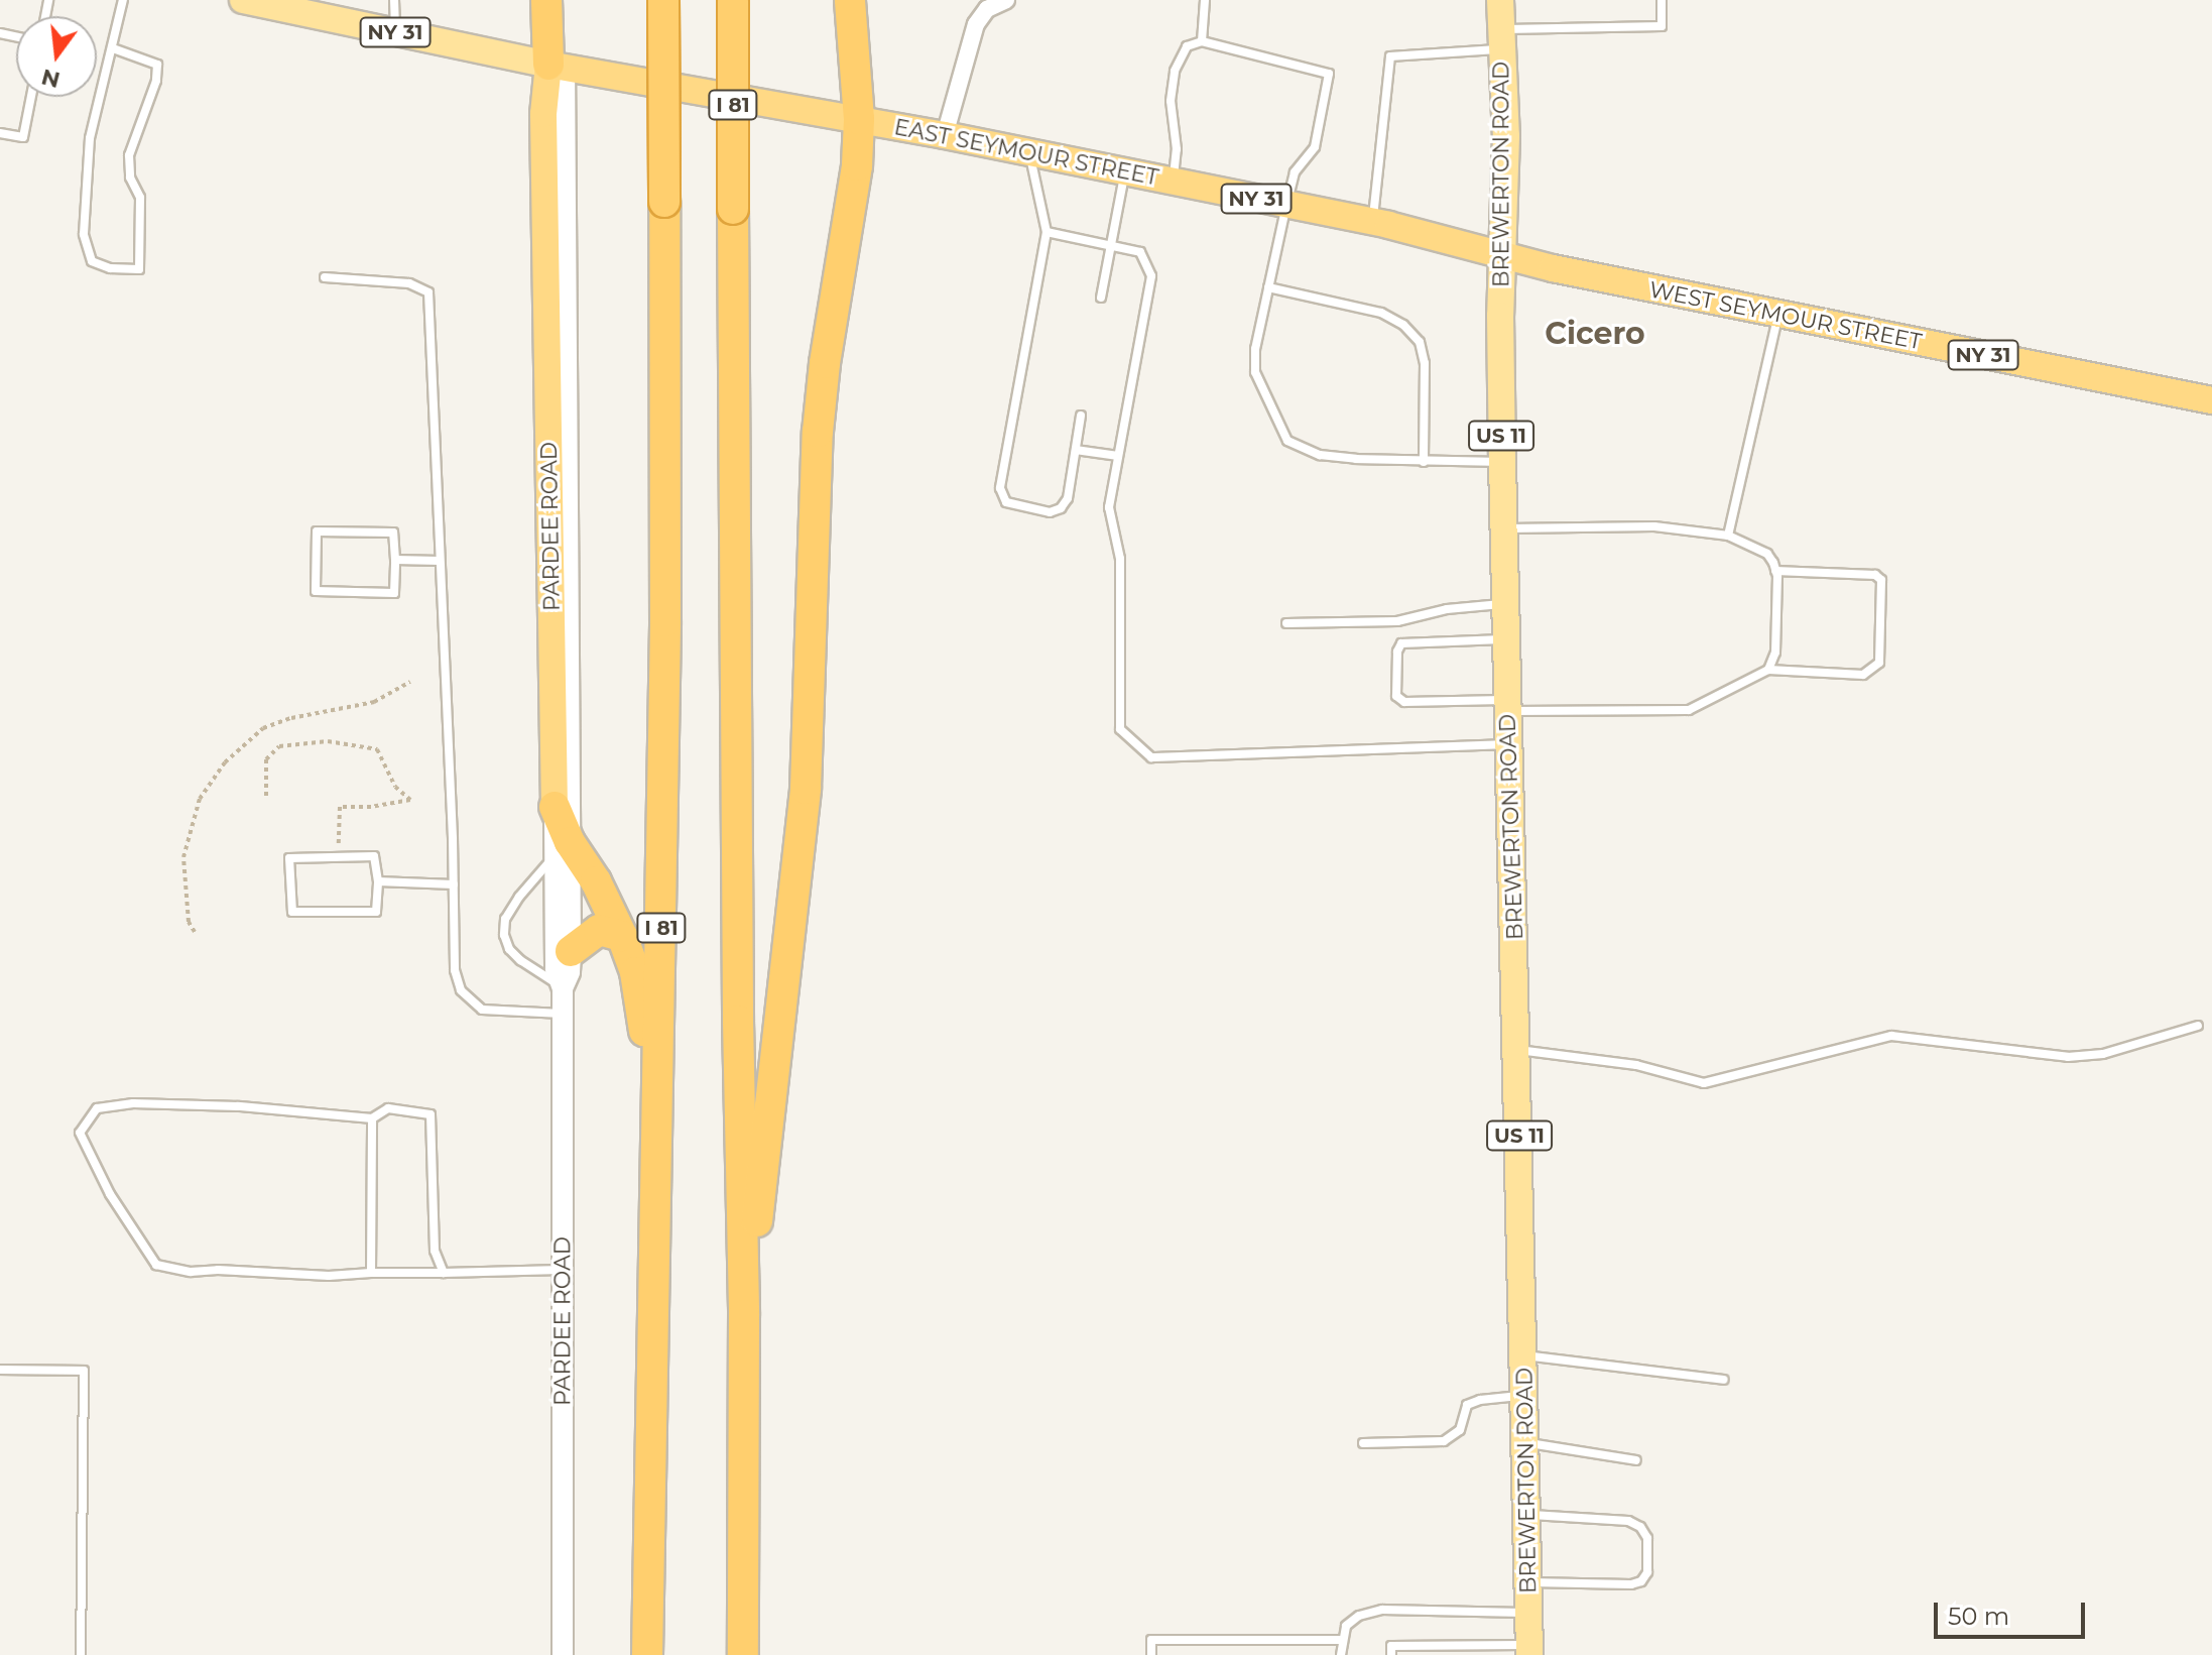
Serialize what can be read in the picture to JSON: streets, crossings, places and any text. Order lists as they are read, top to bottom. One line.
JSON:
{"streets":{"highway":["NY 31","I 81","EAST SEYMOUR STREET","WEST SEYMOUR STREET","PARDEE ROAD"],"main road":["BREWERTON ROAD","US 11"]},"crossings":[["NY 31","EAST SEYMOUR STREET"],["NY 31","PARDEE ROAD"],["EAST SEYMOUR STREET","BREWERTON ROAD"],["EAST SEYMOUR STREET","WEST SEYMOUR STREET"],["EAST SEYMOUR STREET","PARDEE ROAD"],["BREWERTON ROAD","WEST SEYMOUR STREET"]],"districts":["Cicero"],"scale_bar":"50 m","north":"bottom"}
